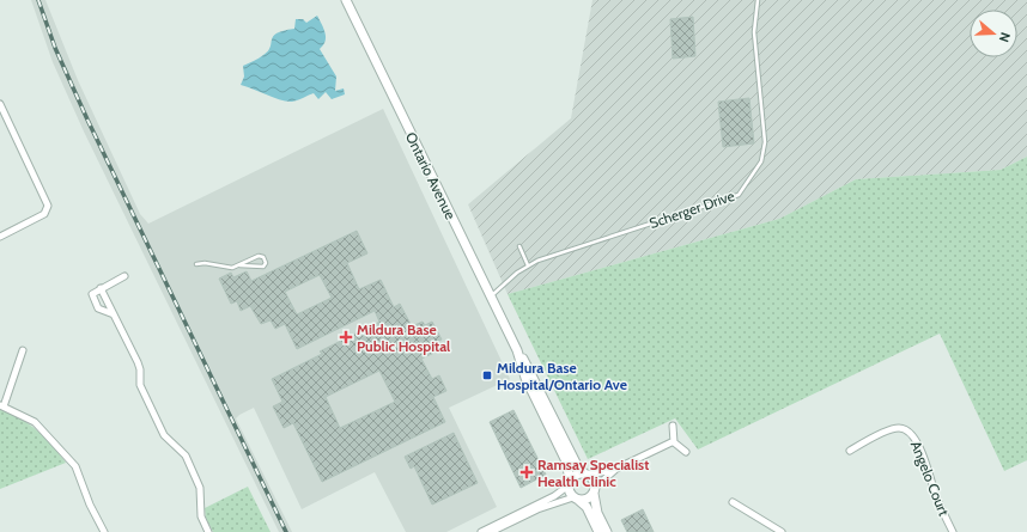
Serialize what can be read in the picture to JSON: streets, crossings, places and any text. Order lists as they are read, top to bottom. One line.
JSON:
{"streets":{"street":["Ontario Avenue","Angelo Court"],"lane":["Scherger Drive"]},"crossings":[["Ontario Avenue","Scherger Drive"]],"places":{"health":["Mildura Base Public Hospital","Ramsay Specialist Health Clinic"],"transit":["Mildura Base Hospital/Ontario Ave"]},"north":"right"}
